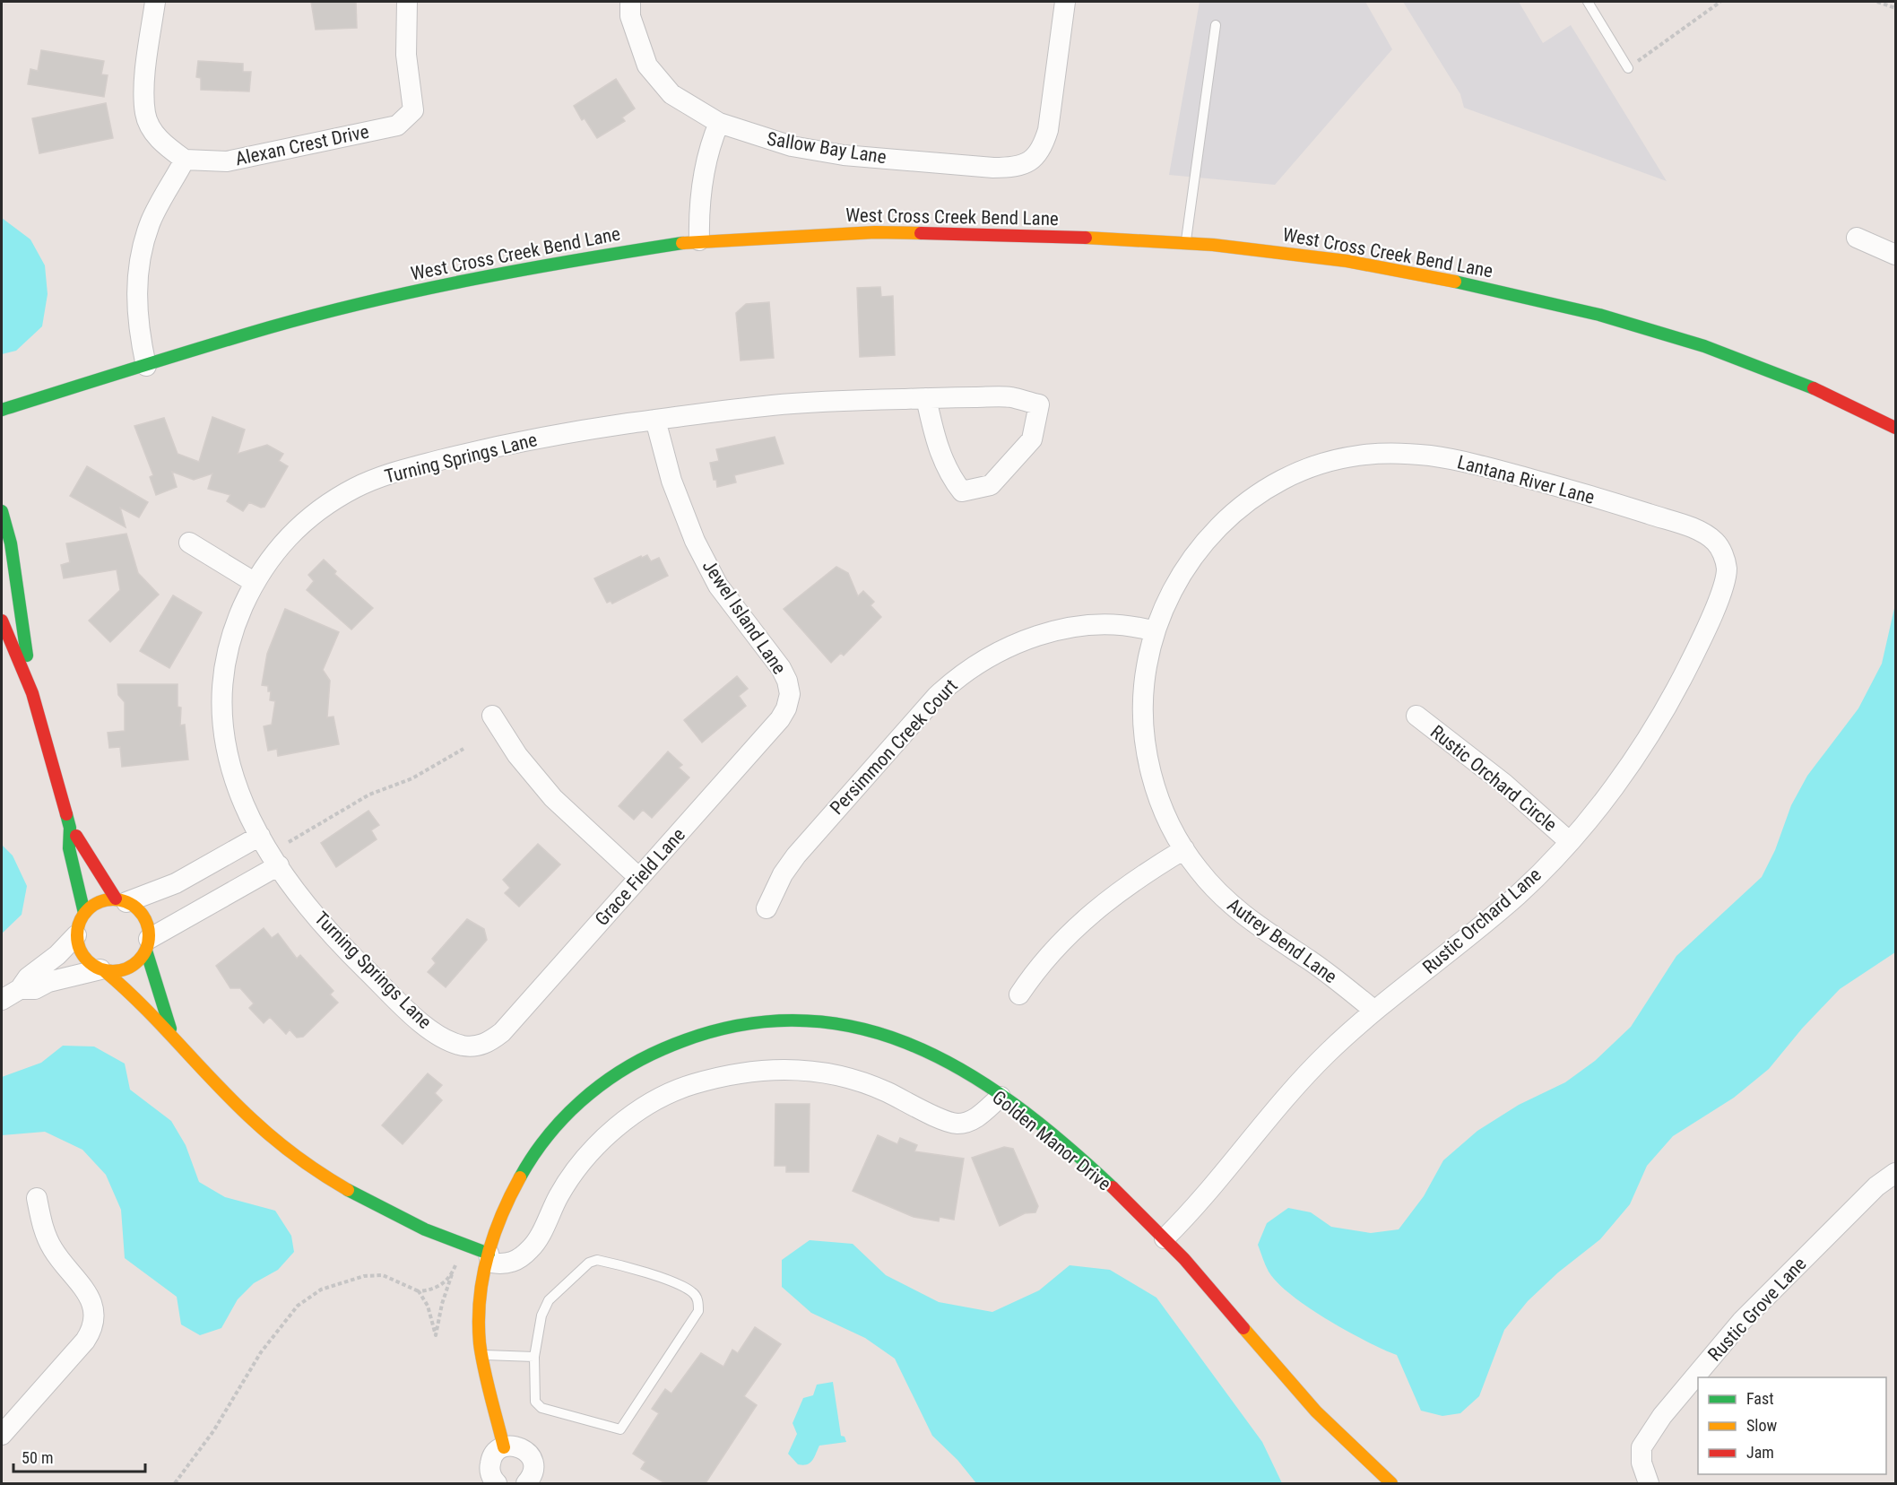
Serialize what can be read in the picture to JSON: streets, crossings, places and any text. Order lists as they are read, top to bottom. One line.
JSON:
{"streets":{"street":["Alexan Crest Drive","Sallow Bay Lane","West Cross Creek Bend Lane","Turning Springs Lane","Lantana River Lane","Jewel Island Lane","Persimmon Creek Court","Rustic Orchard Circle","Grace Field Lane","Rustic Orchard Lane","Autrey Bend Lane","Golden Manor Drive","Rustic Grove Lane"]},"crossings":[["Turning Springs Lane","Jewel Island Lane"],["Turning Springs Lane","Grace Field Lane"],["Lantana River Lane","Rustic Orchard Lane"],["Lantana River Lane","Autrey Bend Lane"],["Jewel Island Lane","Grace Field Lane"],["Persimmon Creek Court","Autrey Bend Lane"],["Rustic Orchard Circle","Rustic Orchard Lane"],["Rustic Orchard Lane","Autrey Bend Lane"],["Rustic Orchard Lane","Golden Manor Drive"]],"legend":["Fast","Slow","Jam"],"scale_bar":"50 m"}
